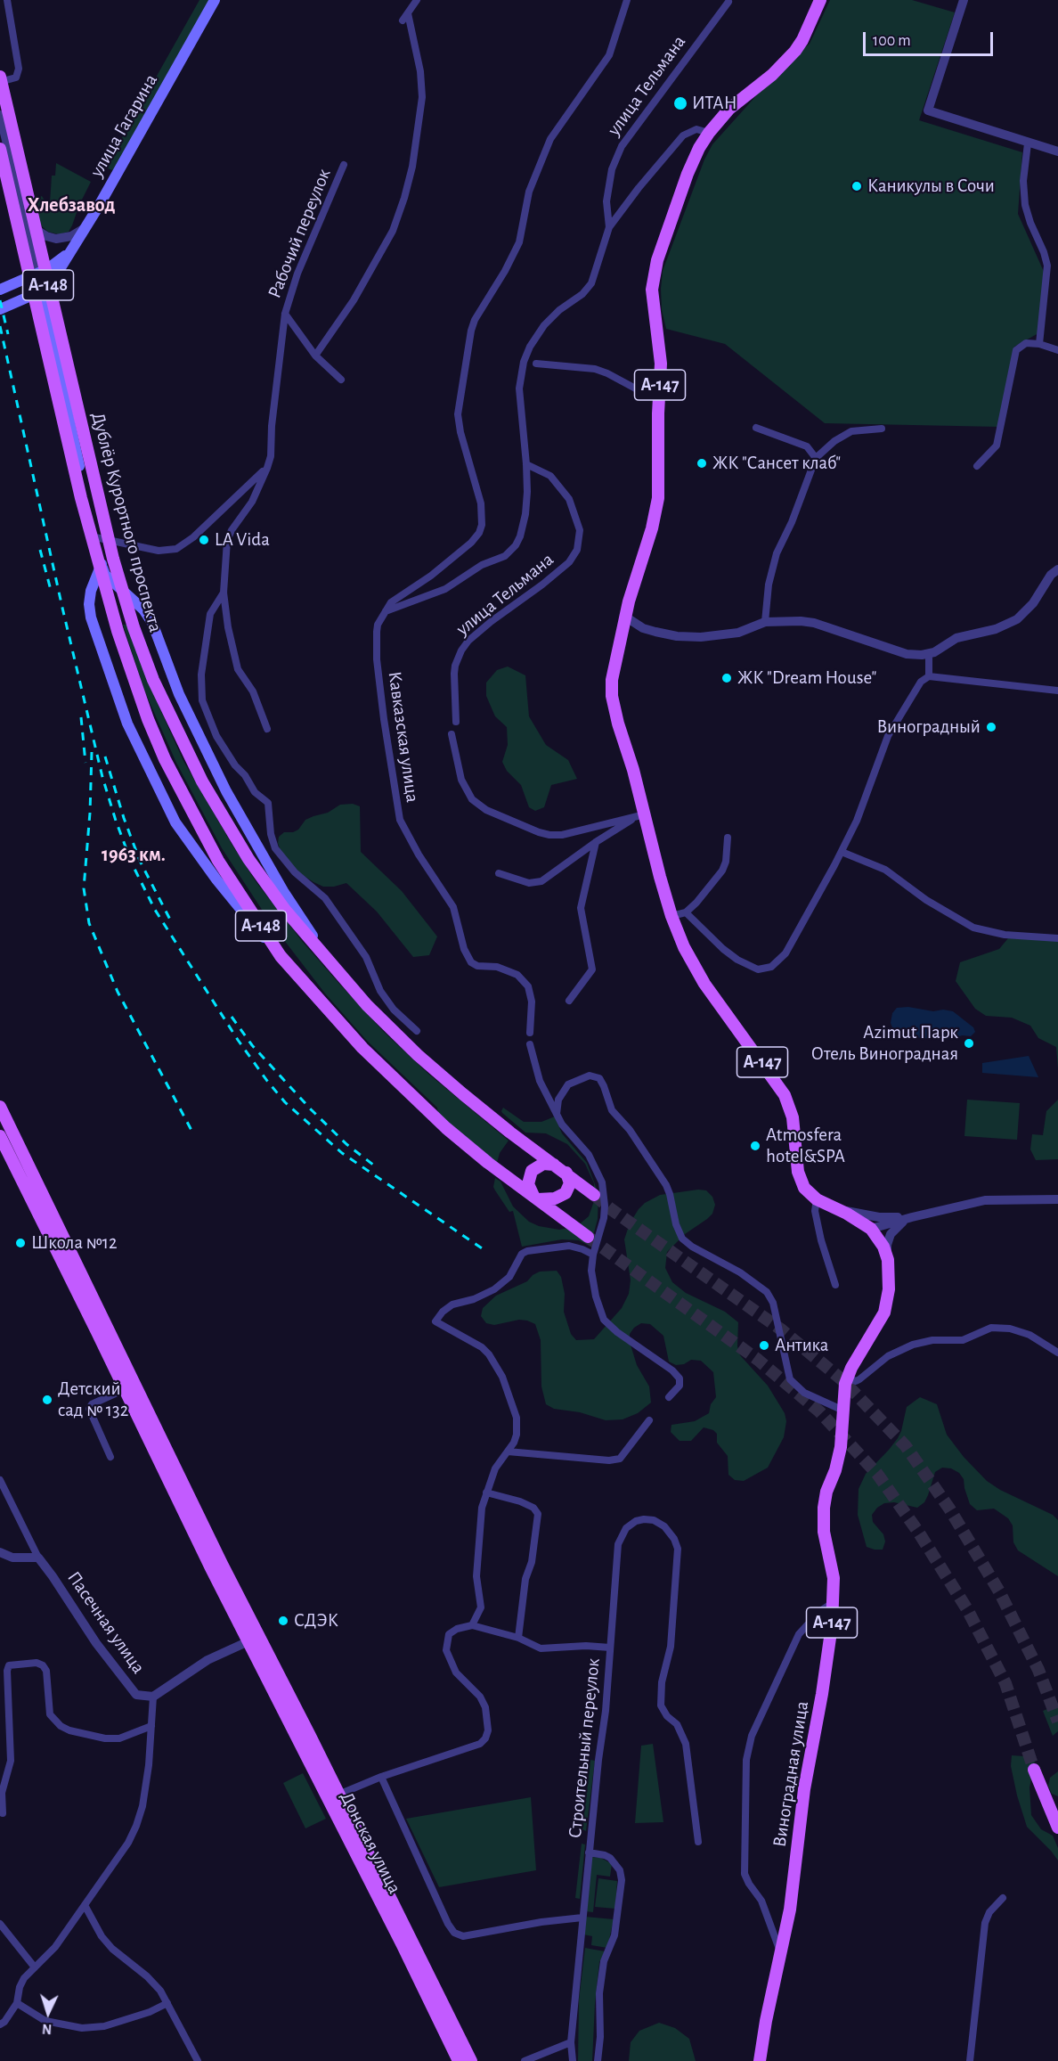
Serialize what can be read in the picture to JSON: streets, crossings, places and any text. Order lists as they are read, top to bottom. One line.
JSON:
{"streets":{"main road":["улица Гагарина","А-148","А-147","Дублёр Курортного проспекта","Виноградная улица","Донская улица"],"street":["улица Тельмана","Рабочий переулок","Кавказская улица","Пасечная улица","Строительный переулок"]},"crossings":[["улица Тельмана","А-147"],["А-148","Дублёр Курортного проспекта"],["А-147","Виноградная улица"],["Строительный переулок","Донская улица"]],"districts":["Хлебзавод","1963 км."],"places":["ИТАН","Каникулы в Сочи","ЖК \"Сансет клаб\"","LA Vida","ЖК \"Dream House\"","Виноградный","Azimut Парк Отель Виноградная","Atmosfera hotel&SPA","Школа №12","Антика","Детский сад № 132","СДЭК"],"scale_bar":"100 m","north":"bottom"}
